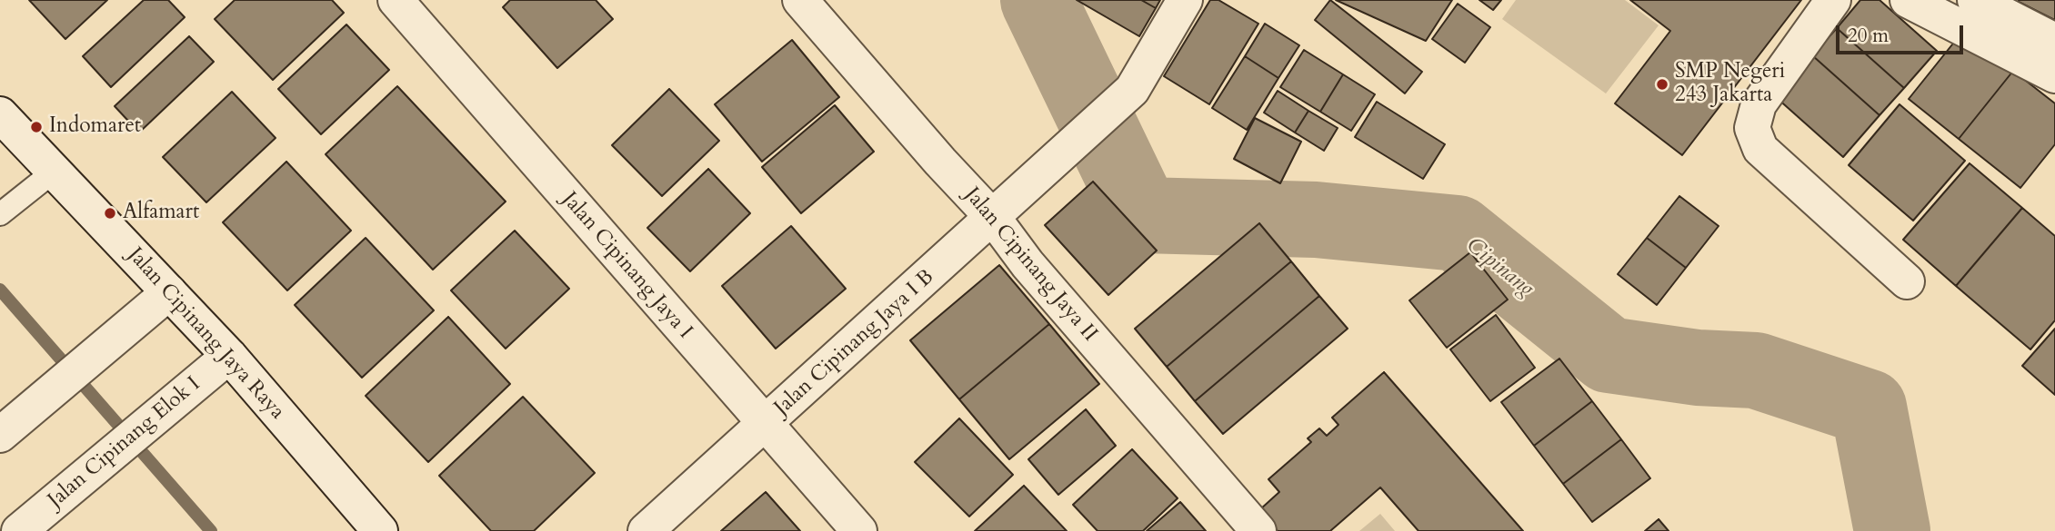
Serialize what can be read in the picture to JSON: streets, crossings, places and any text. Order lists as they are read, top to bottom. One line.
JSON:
{"streets":{"street":["Jalan Cipinang Jaya II","Jalan Cipinang Jaya I","Jalan Cipinang Jaya Raya","Jalan Cipinang Jaya I B","Jalan Cipinang Elok I"]},"crossings":[["Jalan Cipinang Jaya II","Jalan Cipinang Jaya I B"],["Jalan Cipinang Jaya I","Jalan Cipinang Jaya I B"],["Jalan Cipinang Jaya Raya","Jalan Cipinang Elok I"]],"water":["Cipinang"],"places":["SMP Negeri 243 Jakarta","Indomaret","Alfamart"],"scale_bar":"20 m"}
